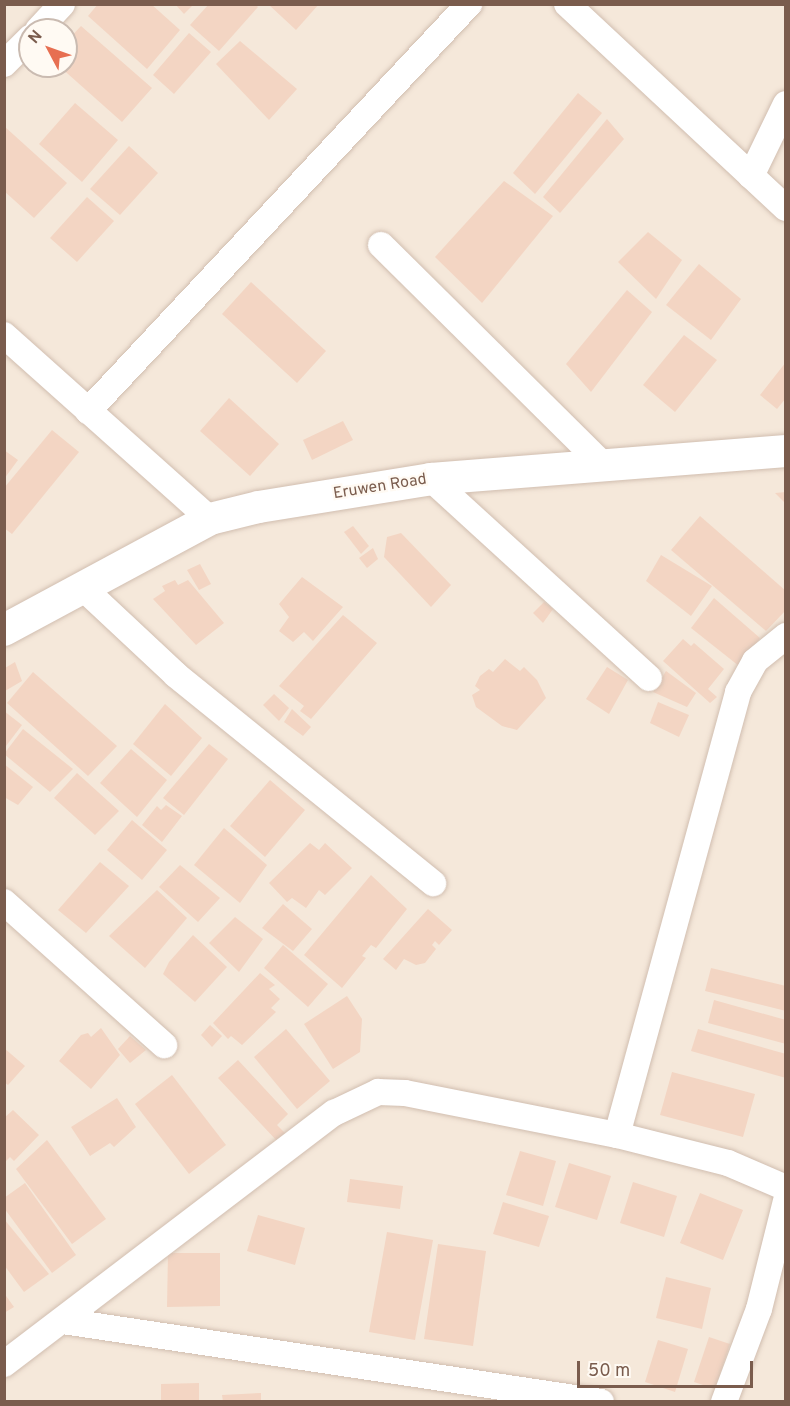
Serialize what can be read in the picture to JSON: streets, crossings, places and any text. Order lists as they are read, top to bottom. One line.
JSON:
{"streets":{"street":["Eruwen Road"]},"scale_bar":"50 m","north":"top left"}
